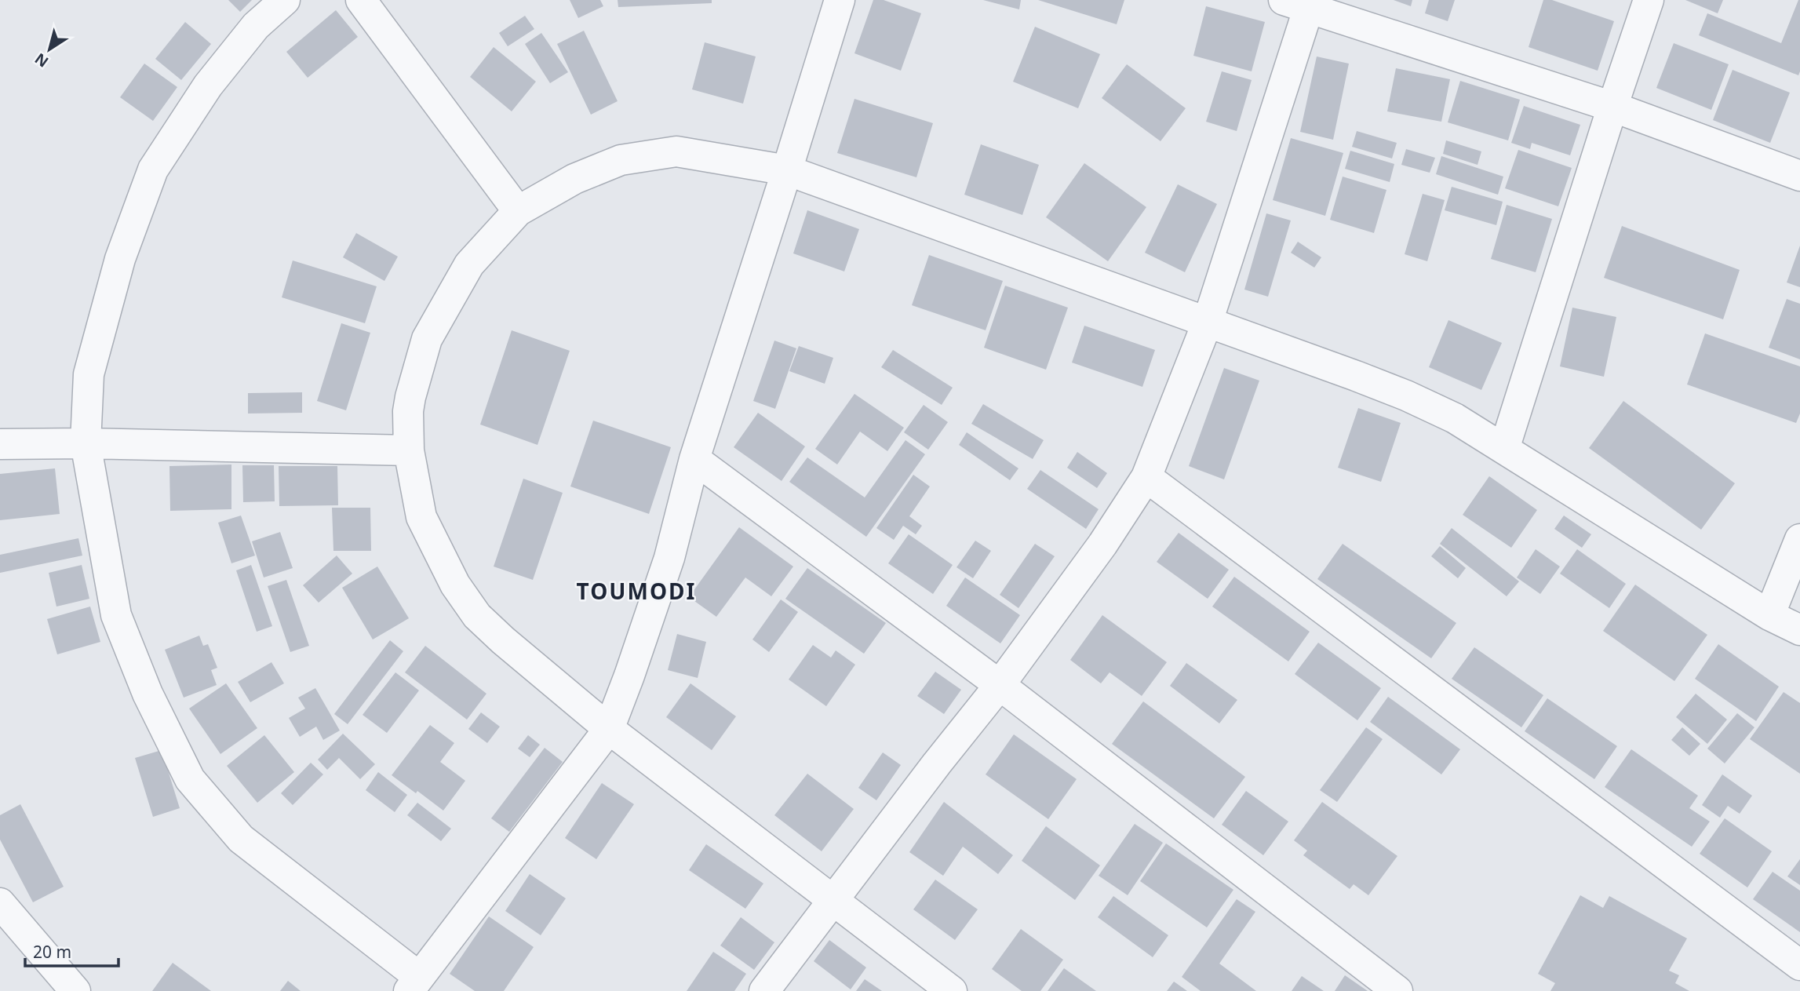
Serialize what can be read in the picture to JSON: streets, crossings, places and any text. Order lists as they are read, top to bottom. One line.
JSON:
{"districts":["TOUMODI"],"scale_bar":"20 m","north":"bottom left"}
